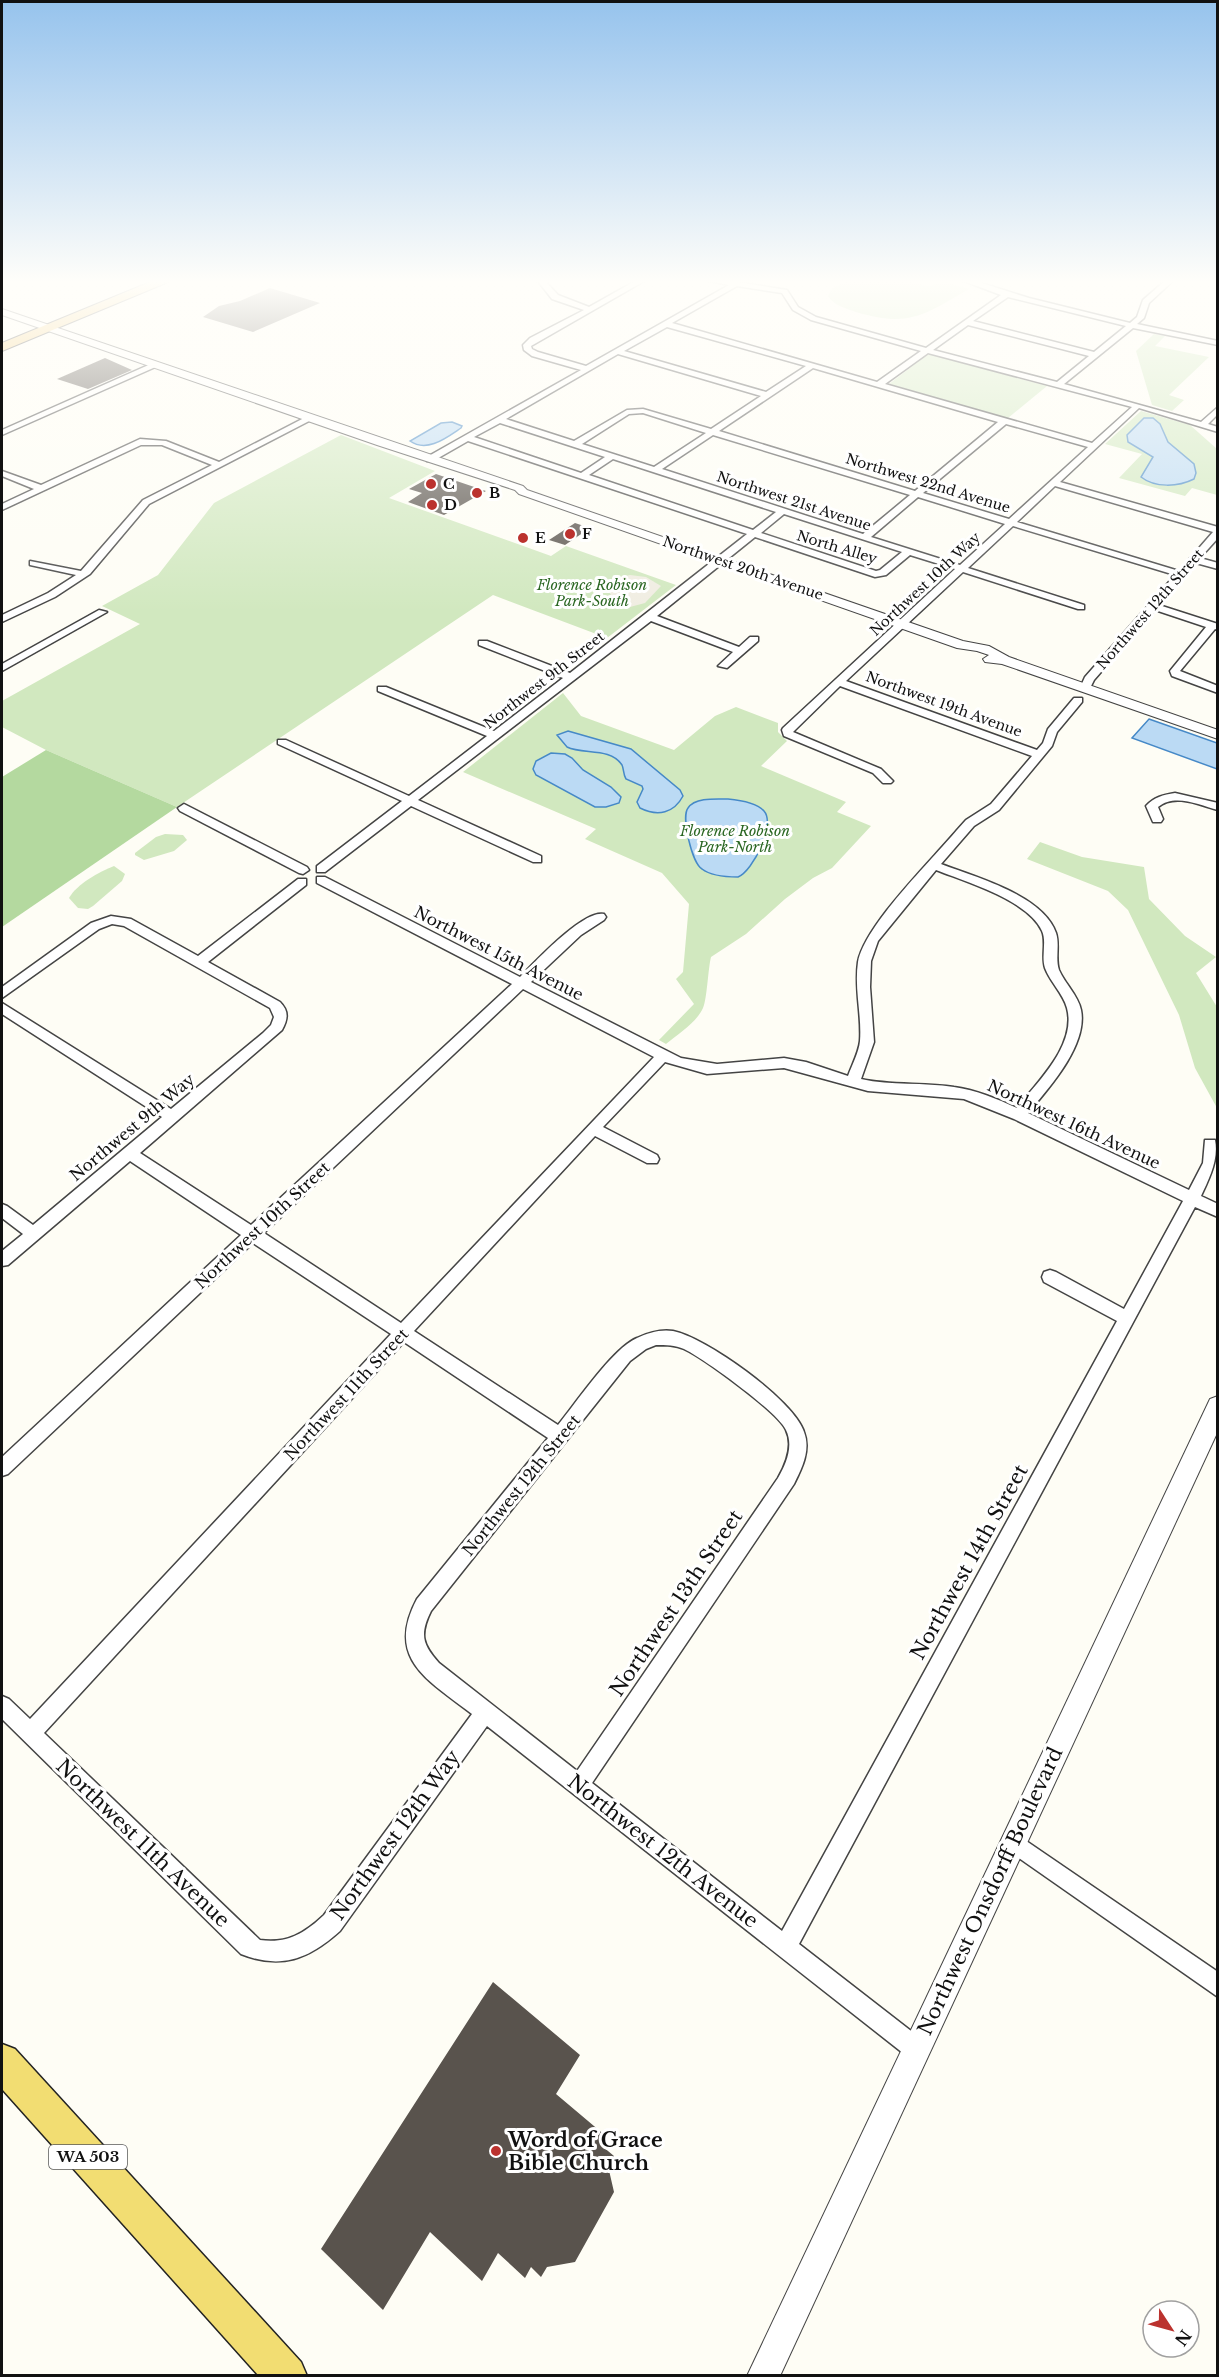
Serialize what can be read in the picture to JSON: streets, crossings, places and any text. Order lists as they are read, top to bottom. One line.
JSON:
{"streets":{"main road":["WA 503"],"street":["Northwest 22nd Avenue","Northwest 21st Avenue","North Alley","Northwest 20th Avenue","Northwest 10th Way","Northwest 12th Street","Northwest 9th Street","Northwest 19th Avenue","Northwest 15th Avenue","Northwest 16th Avenue","Northwest 9th Way","Northwest 10th Street","Northwest 11th Street","Northwest 14th Street","Northwest 13th Street","Northwest 12th Way","Northwest 11th Avenue","Northwest 12th Avenue","Northwest Onsdorff Boulevard"]},"crossings":[["Northwest 22nd Avenue","Northwest 21st Avenue"],["Northwest 22nd Avenue","Northwest 10th Way"],["Northwest 22nd Avenue","Northwest 12th Street"],["Northwest 21st Avenue","North Alley"],["Northwest 21st Avenue","Northwest 10th Way"],["Northwest 21st Avenue","Northwest 9th Street"],["North Alley","Northwest 9th Street"],["Northwest 20th Avenue","Northwest 10th Way"],["Northwest 20th Avenue","Northwest 12th Street"],["Northwest 20th Avenue","Northwest 9th Street"],["Northwest 10th Way","Northwest 19th Avenue"],["Northwest 12th Street","Northwest 19th Avenue"],["Northwest 12th Street","Northwest 16th Avenue"],["Northwest 12th Street","Northwest 13th Street"],["Northwest 12th Street","Northwest 12th Avenue"],["Northwest 9th Street","Northwest 15th Avenue"],["Northwest 15th Avenue","Northwest 16th Avenue"],["Northwest 15th Avenue","Northwest 10th Street"],["Northwest 15th Avenue","Northwest 11th Street"],["Northwest 16th Avenue","Northwest 11th Street"],["Northwest 16th Avenue","Northwest 14th Street"],["Northwest 11th Street","Northwest 11th Avenue"],["Northwest 14th Street","Northwest 12th Avenue"],["Northwest 13th Street","Northwest 12th Avenue"],["Northwest 12th Way","Northwest 11th Avenue"],["Northwest 12th Way","Northwest 12th Avenue"],["Northwest 12th Avenue","Northwest Onsdorff Boulevard"]],"parks":["Florence Robison Park-South","Florence Robison Park-North"],"places":["C","B","D","F","E","Word of Grace Bible Church"],"north":"bottom right"}
